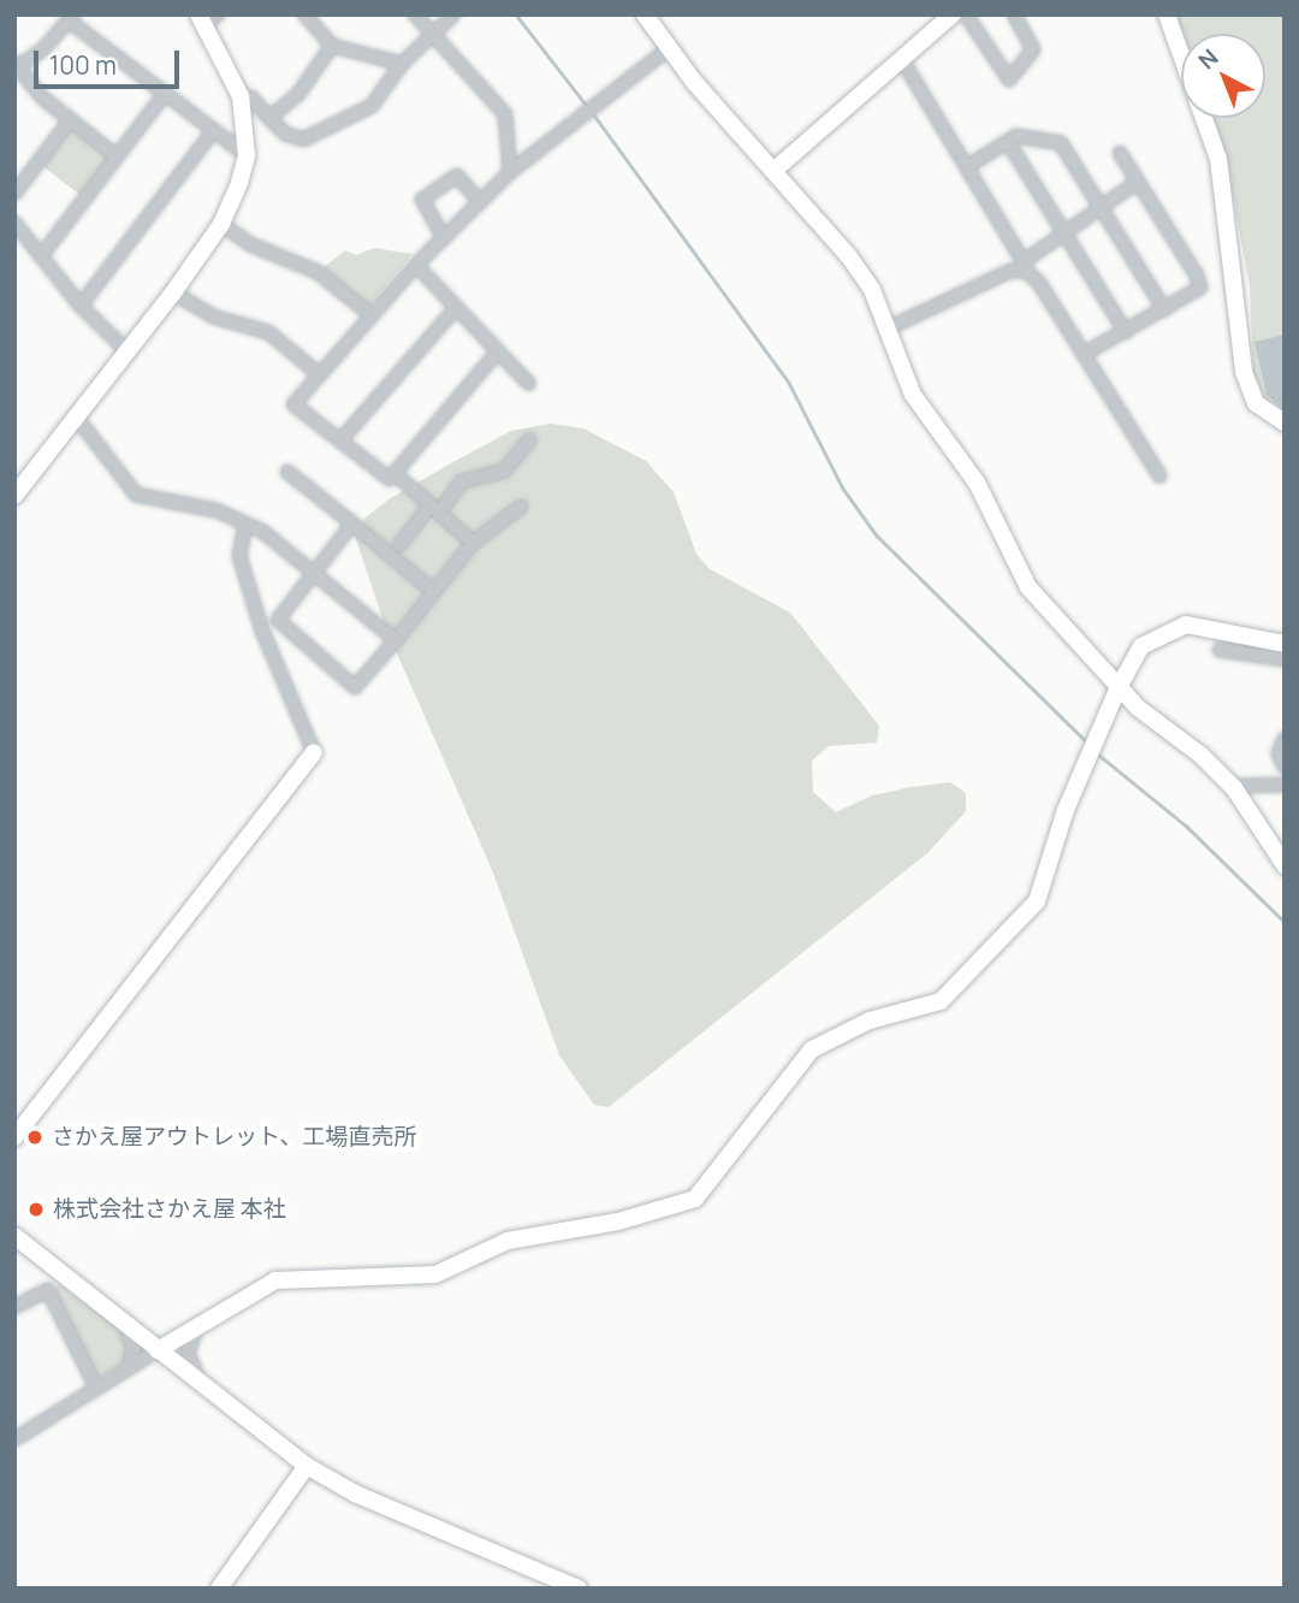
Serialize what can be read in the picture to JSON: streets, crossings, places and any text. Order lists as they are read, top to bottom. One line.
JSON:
{"places":["さかえ屋アウトレット、工場直売所","株式会社さかえ屋 本社"],"scale_bar":"100 m","north":"top left"}
